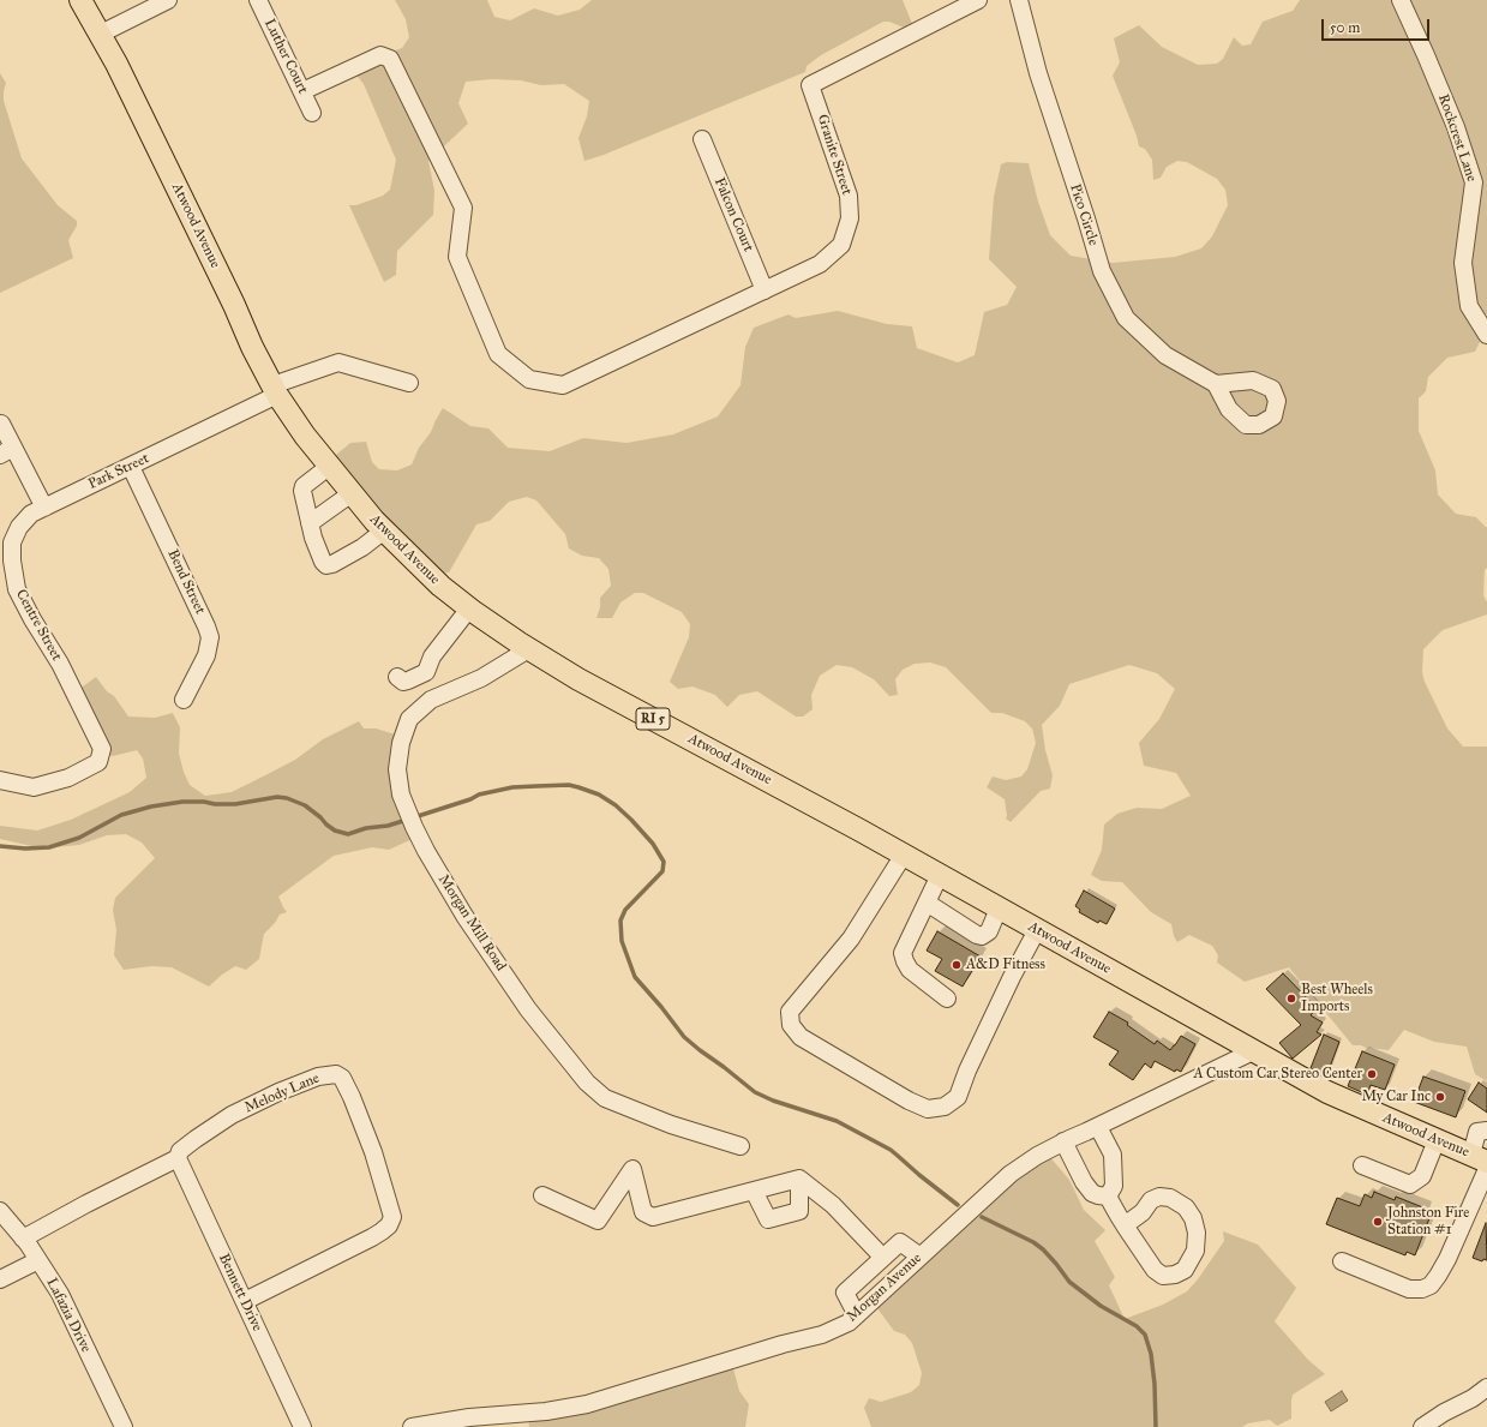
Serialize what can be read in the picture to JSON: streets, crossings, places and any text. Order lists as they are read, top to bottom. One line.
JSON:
{"streets":{"main road":["Atwood Avenue","RI 5"],"street":["Luther Court","Rockcrest Lane","Granite Street","Falcon Court","Pico Circle","Park Street","Bend Street","Centre Street","Morgan Mill Road","Melody Lane","Morgan Avenue","Bennett Drive","Lafazia Drive"]},"crossings":[["Luther Court","Granite Street"],["Granite Street","Falcon Court"],["Atwood Avenue","Park Street"],["Atwood Avenue","Morgan Mill Road"],["Atwood Avenue","Morgan Avenue"],["Park Street","Bend Street"],["Park Street","Centre Street"],["Melody Lane","Bennett Drive"],["Melody Lane","Lafazia Drive"]],"places":["A&D Fitness","Best Wheels Imports","A Custom Car Stereo Center","My Car Inc","Johnston Fire Station #1"],"scale_bar":"50 m"}
